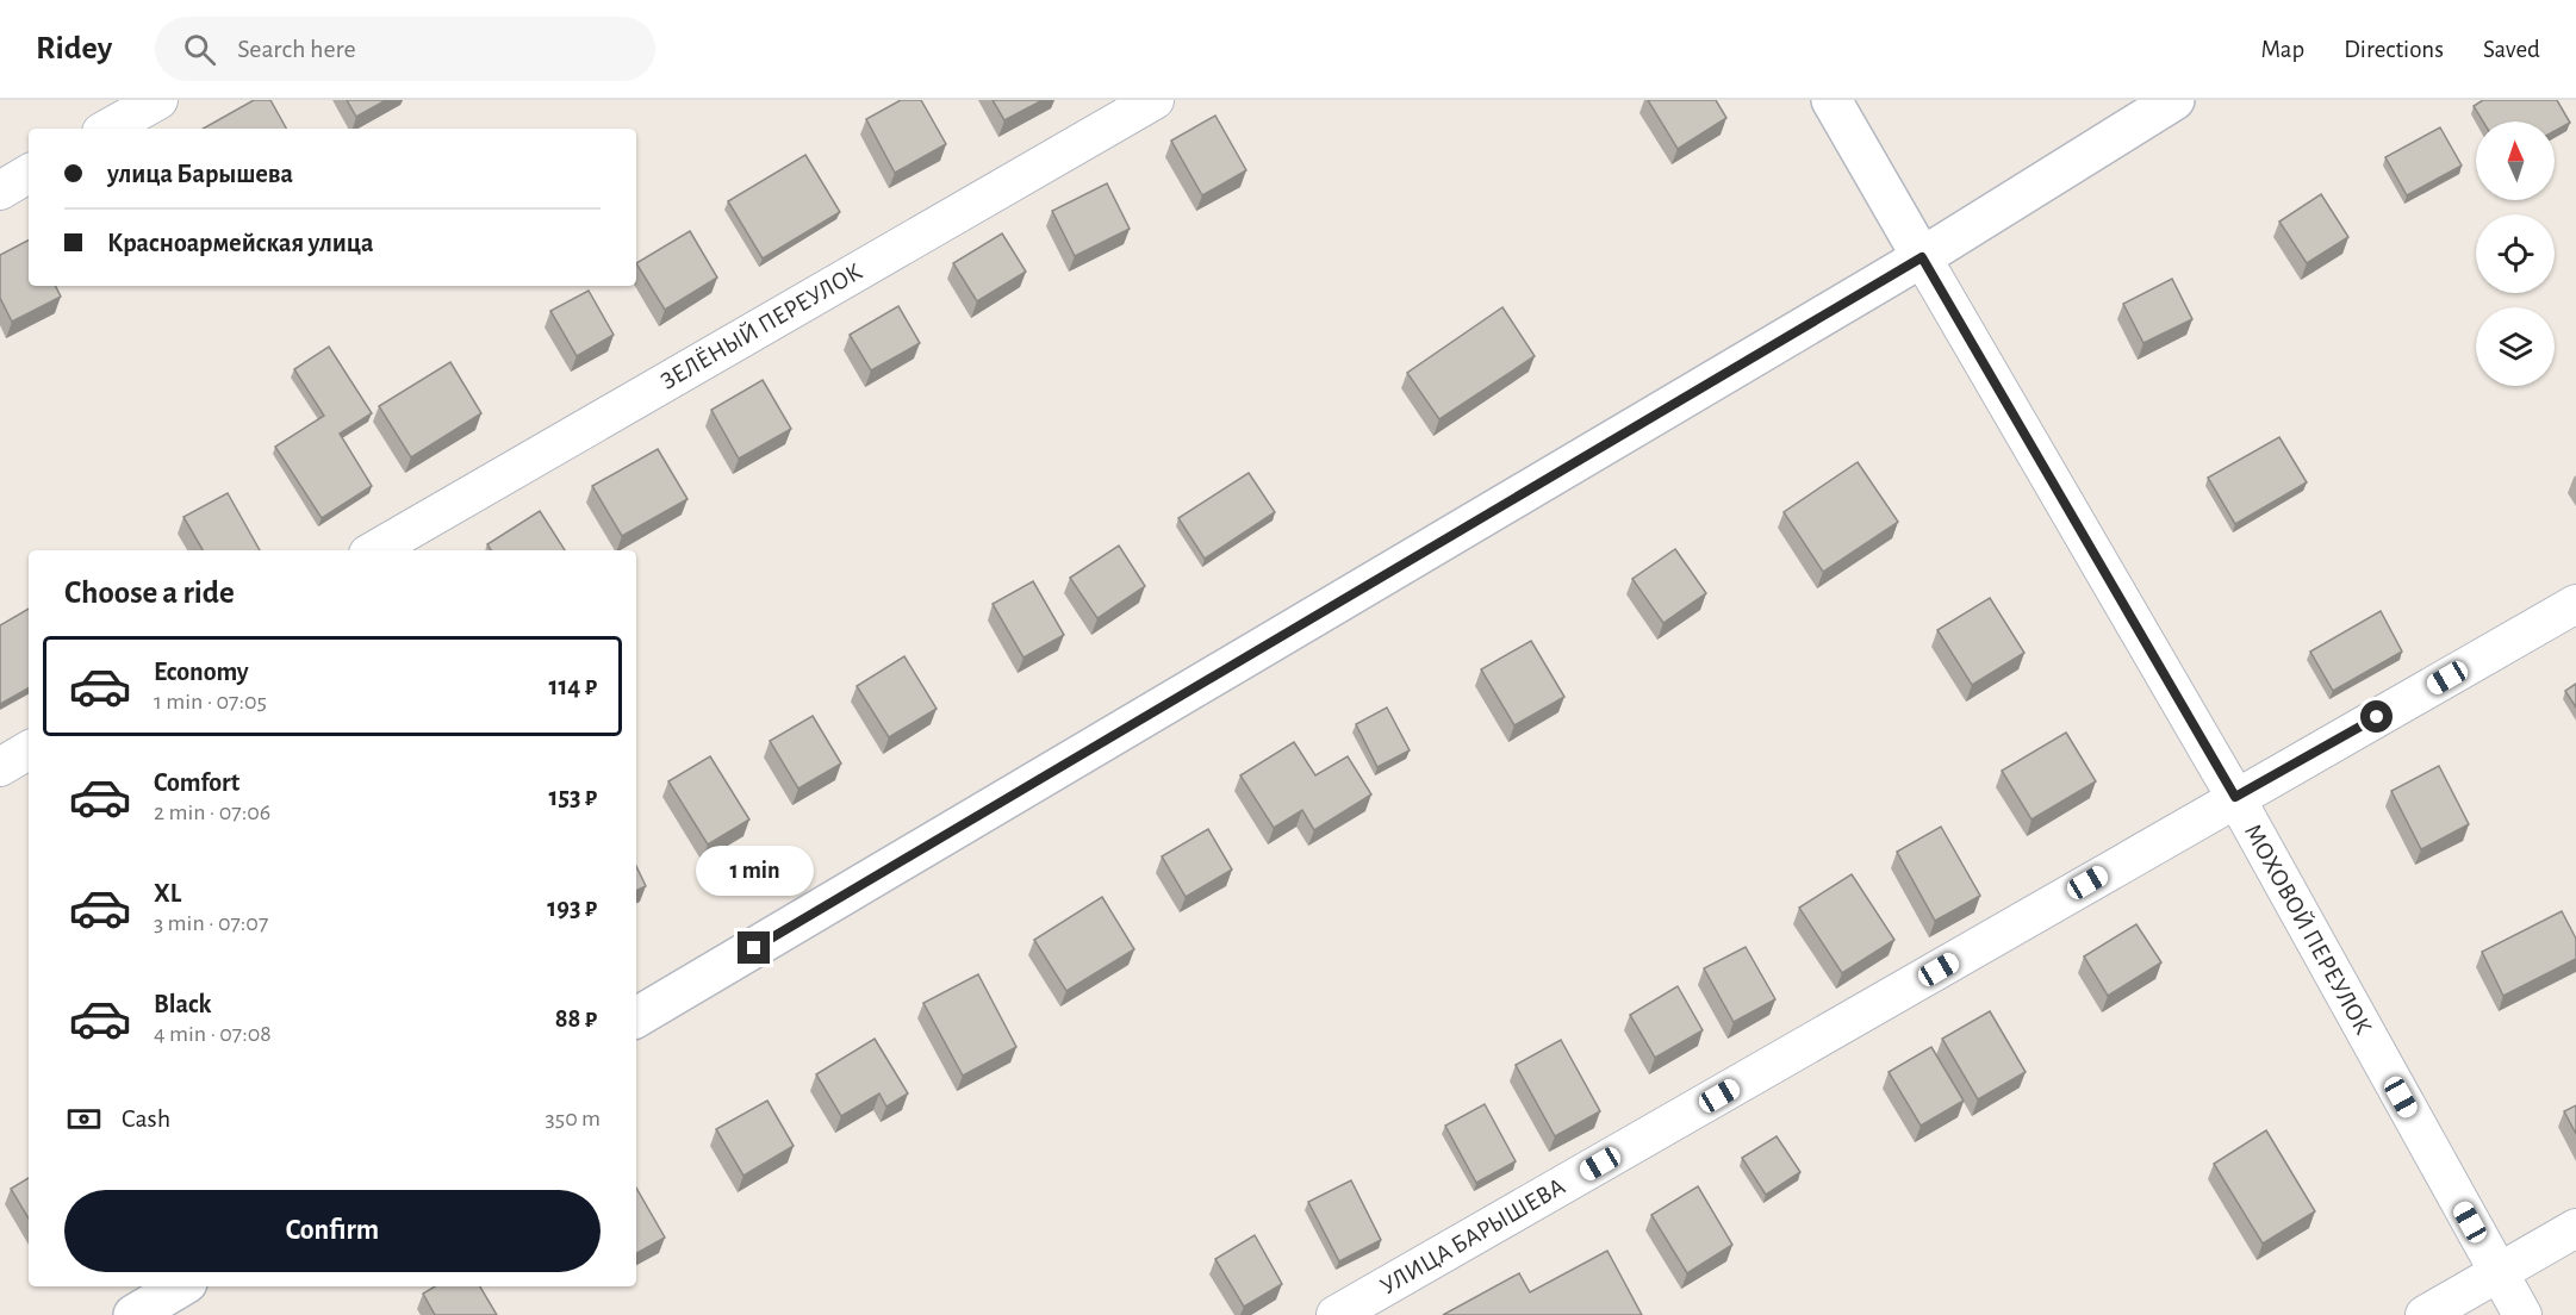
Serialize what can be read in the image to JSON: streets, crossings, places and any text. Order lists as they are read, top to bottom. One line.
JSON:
{"streets":{"main road":["МОХОВОЙ ПЕРЕУЛОК"],"street":["ЗЕЛЁНЫЙ ПЕРЕУЛОК","УЛИЦА БАРЫШЕВА"]},"crossings":[["МОХОВОЙ ПЕРЕУЛОК","УЛИЦА БАРЫШЕВА"]],"north":"top","page":{"header":"Ridey","search":"Search here","nav":["Map","Directions","Saved"],"banner":["улица Барышева","Красноармейская улица"],"heading":"Choose a ride","list":[{"name":"Economy","note":"1 min · 07:05","value":"114 ₽"},{"name":"Comfort","note":"2 min · 07:06","value":"153 ₽"},{"name":"XL","note":"3 min · 07:07","value":"193 ₽"},{"name":"Black","note":"4 min · 07:08","value":"88 ₽"}],"bubble":"1 min","pay":["Cash","350 m"],"buttons":"Confirm"}}
